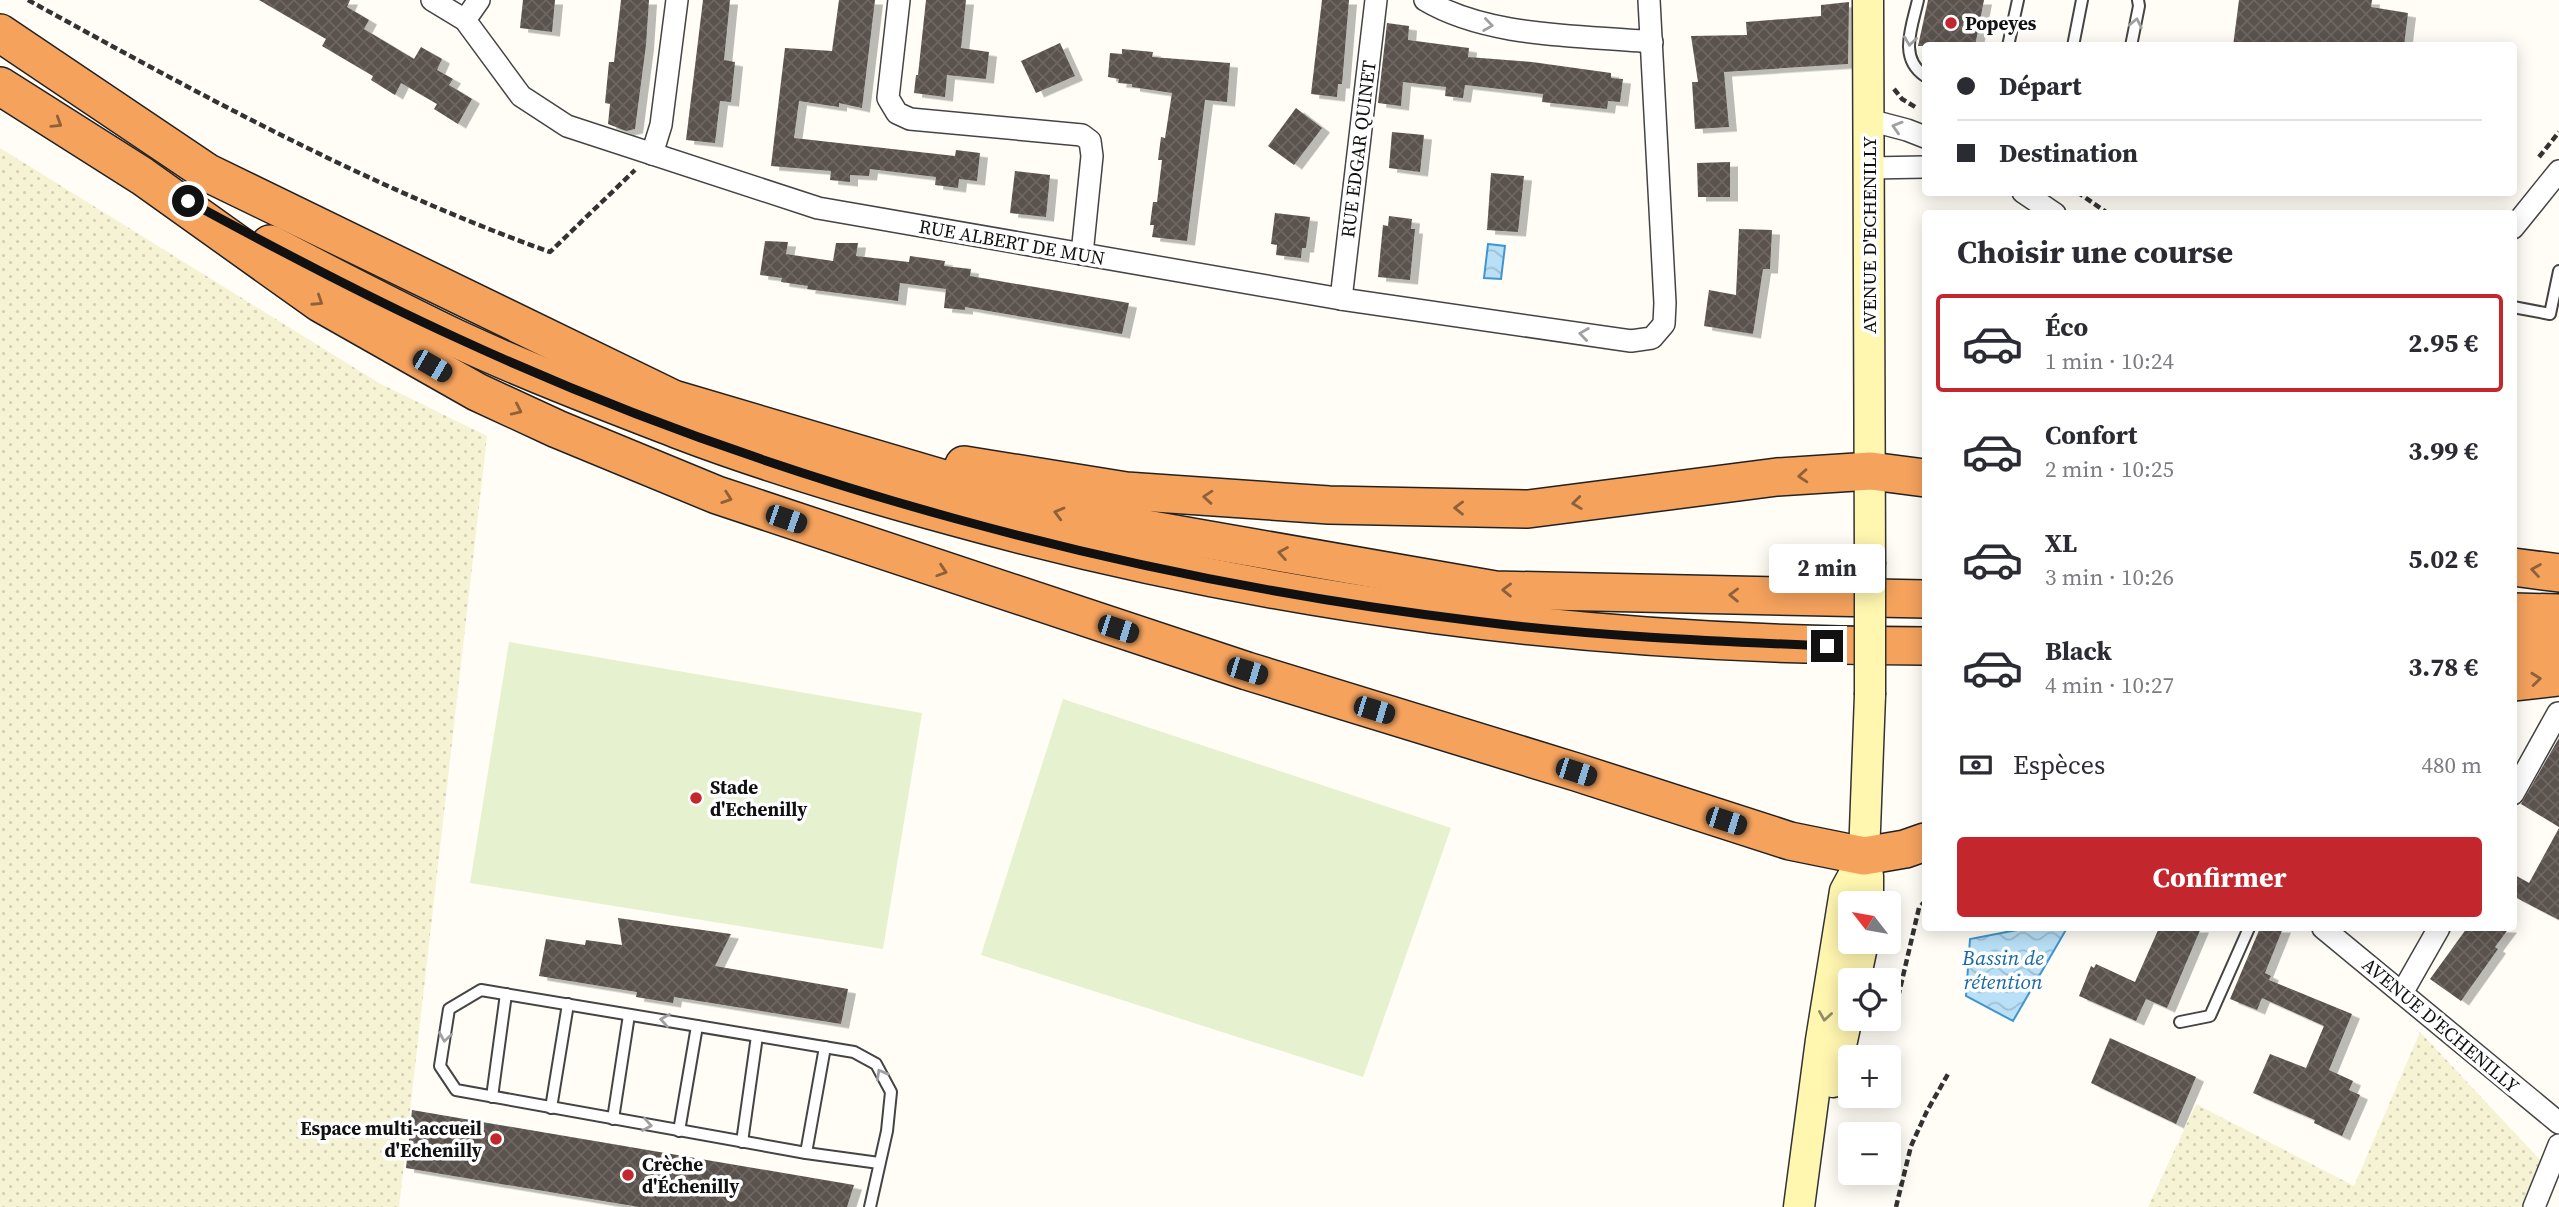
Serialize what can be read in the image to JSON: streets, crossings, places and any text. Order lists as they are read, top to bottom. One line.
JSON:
{"streets":{"street":["RUE EDGAR QUINET","AVENUE D'ECHENILLY","RUE ALBERT DE MUN"]},"crossings":[["RUE EDGAR QUINET","RUE ALBERT DE MUN"]],"water":["Bassin de rétention"],"places":["Popeyes","Stade d'Echenilly","Espace multi-accueil d'Echenilly","Crèche d'Échenilly"],"north":"top left","page":{"banner":["Départ","Destination"],"heading":"Choisir une course","list":[{"name":"Éco","note":"1 min · 10:24","value":"2.95 €"},{"name":"Confort","note":"2 min · 10:25","value":"3.99 €"},{"name":"XL","note":"3 min · 10:26","value":"5.02 €"},{"name":"Black","note":"4 min · 10:27","value":"3.78 €"}],"bubble":"2 min","pay":["Espèces","480 m"],"buttons":"Confirmer","map_buttons":["+","−"]}}
